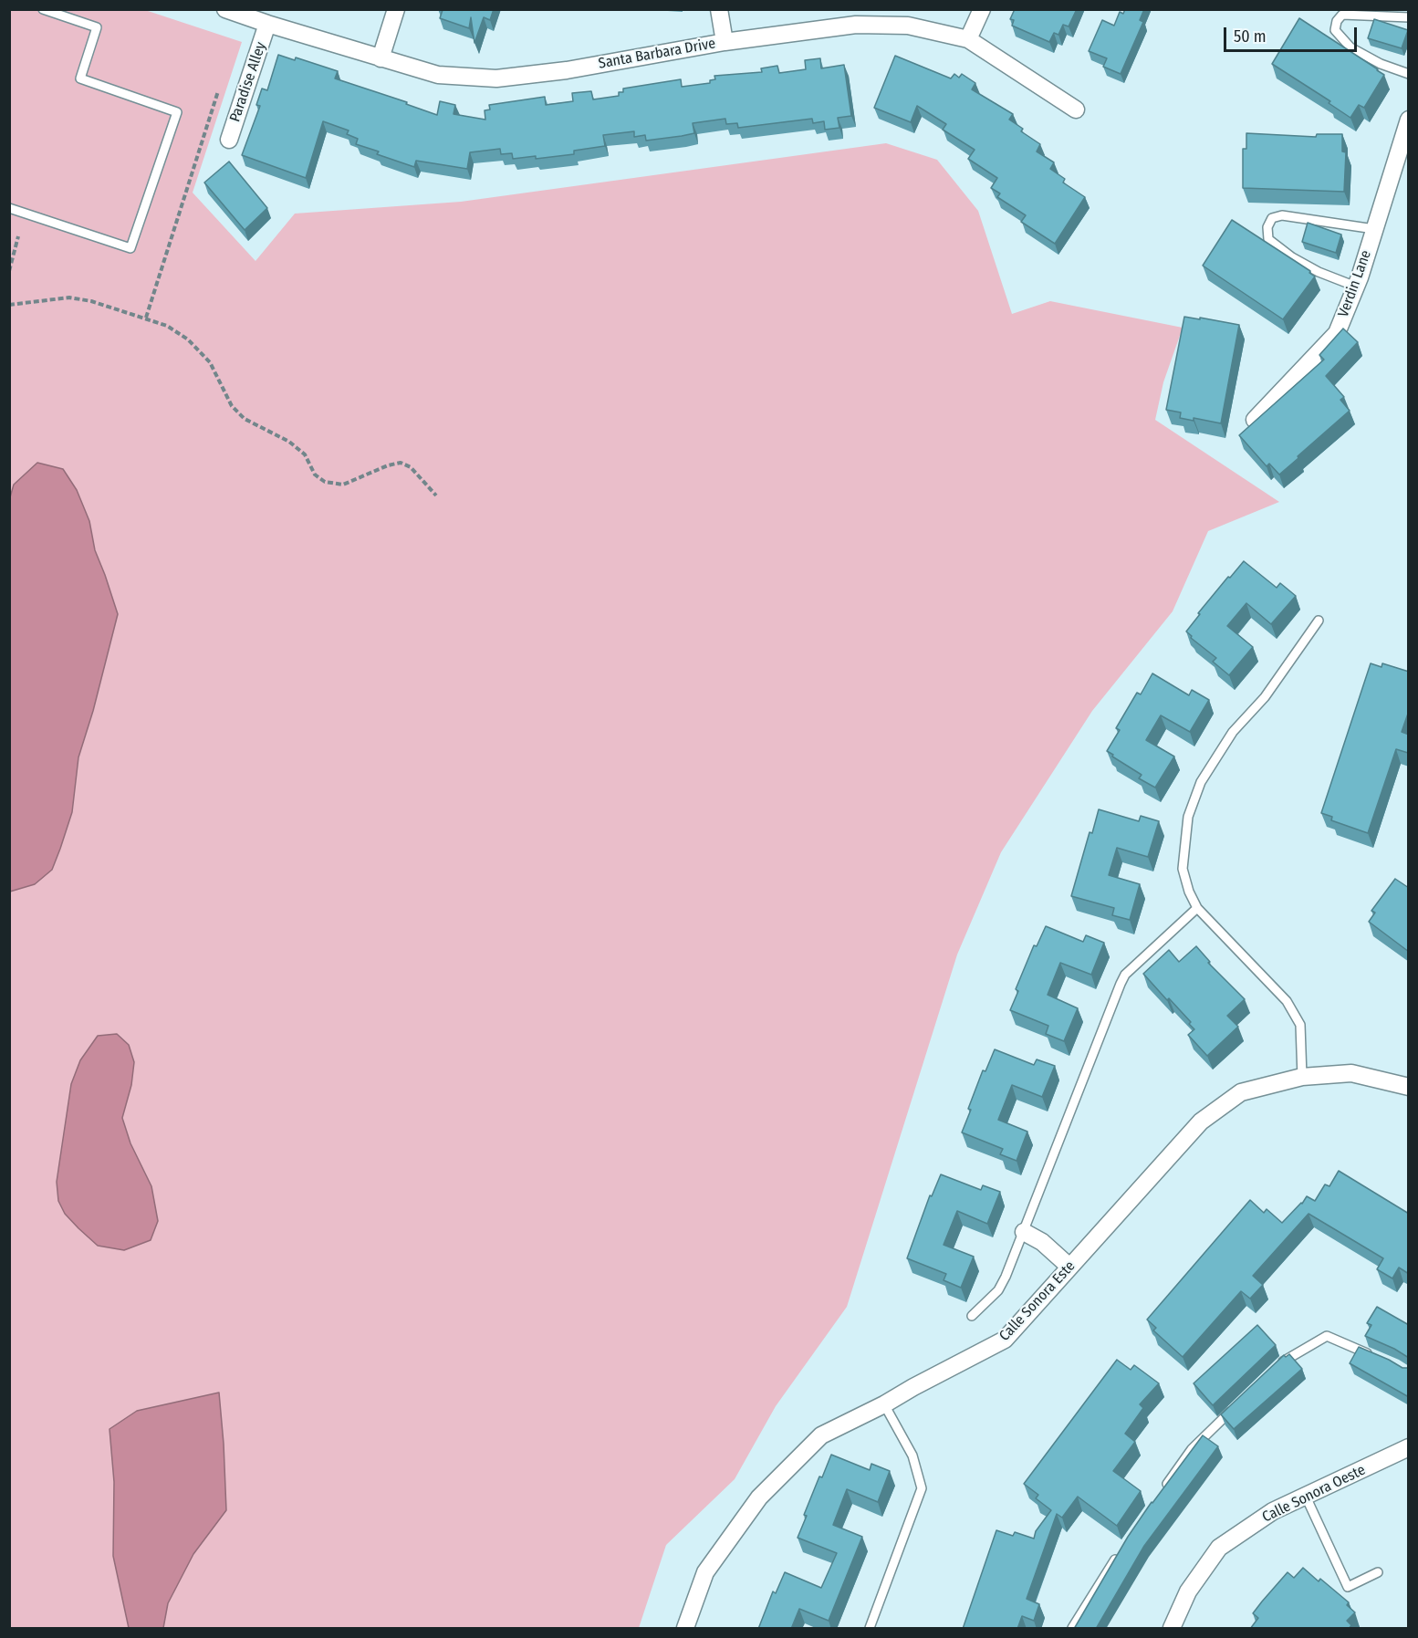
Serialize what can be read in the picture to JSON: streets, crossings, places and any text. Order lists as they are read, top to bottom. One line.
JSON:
{"streets":{"street":["Santa Barbara Drive","Paradise Alley","Verdin Lane","Calle Sonora Este","Calle Sonora Oeste"]},"crossings":[["Santa Barbara Drive","Paradise Alley"]],"scale_bar":"50 m"}
